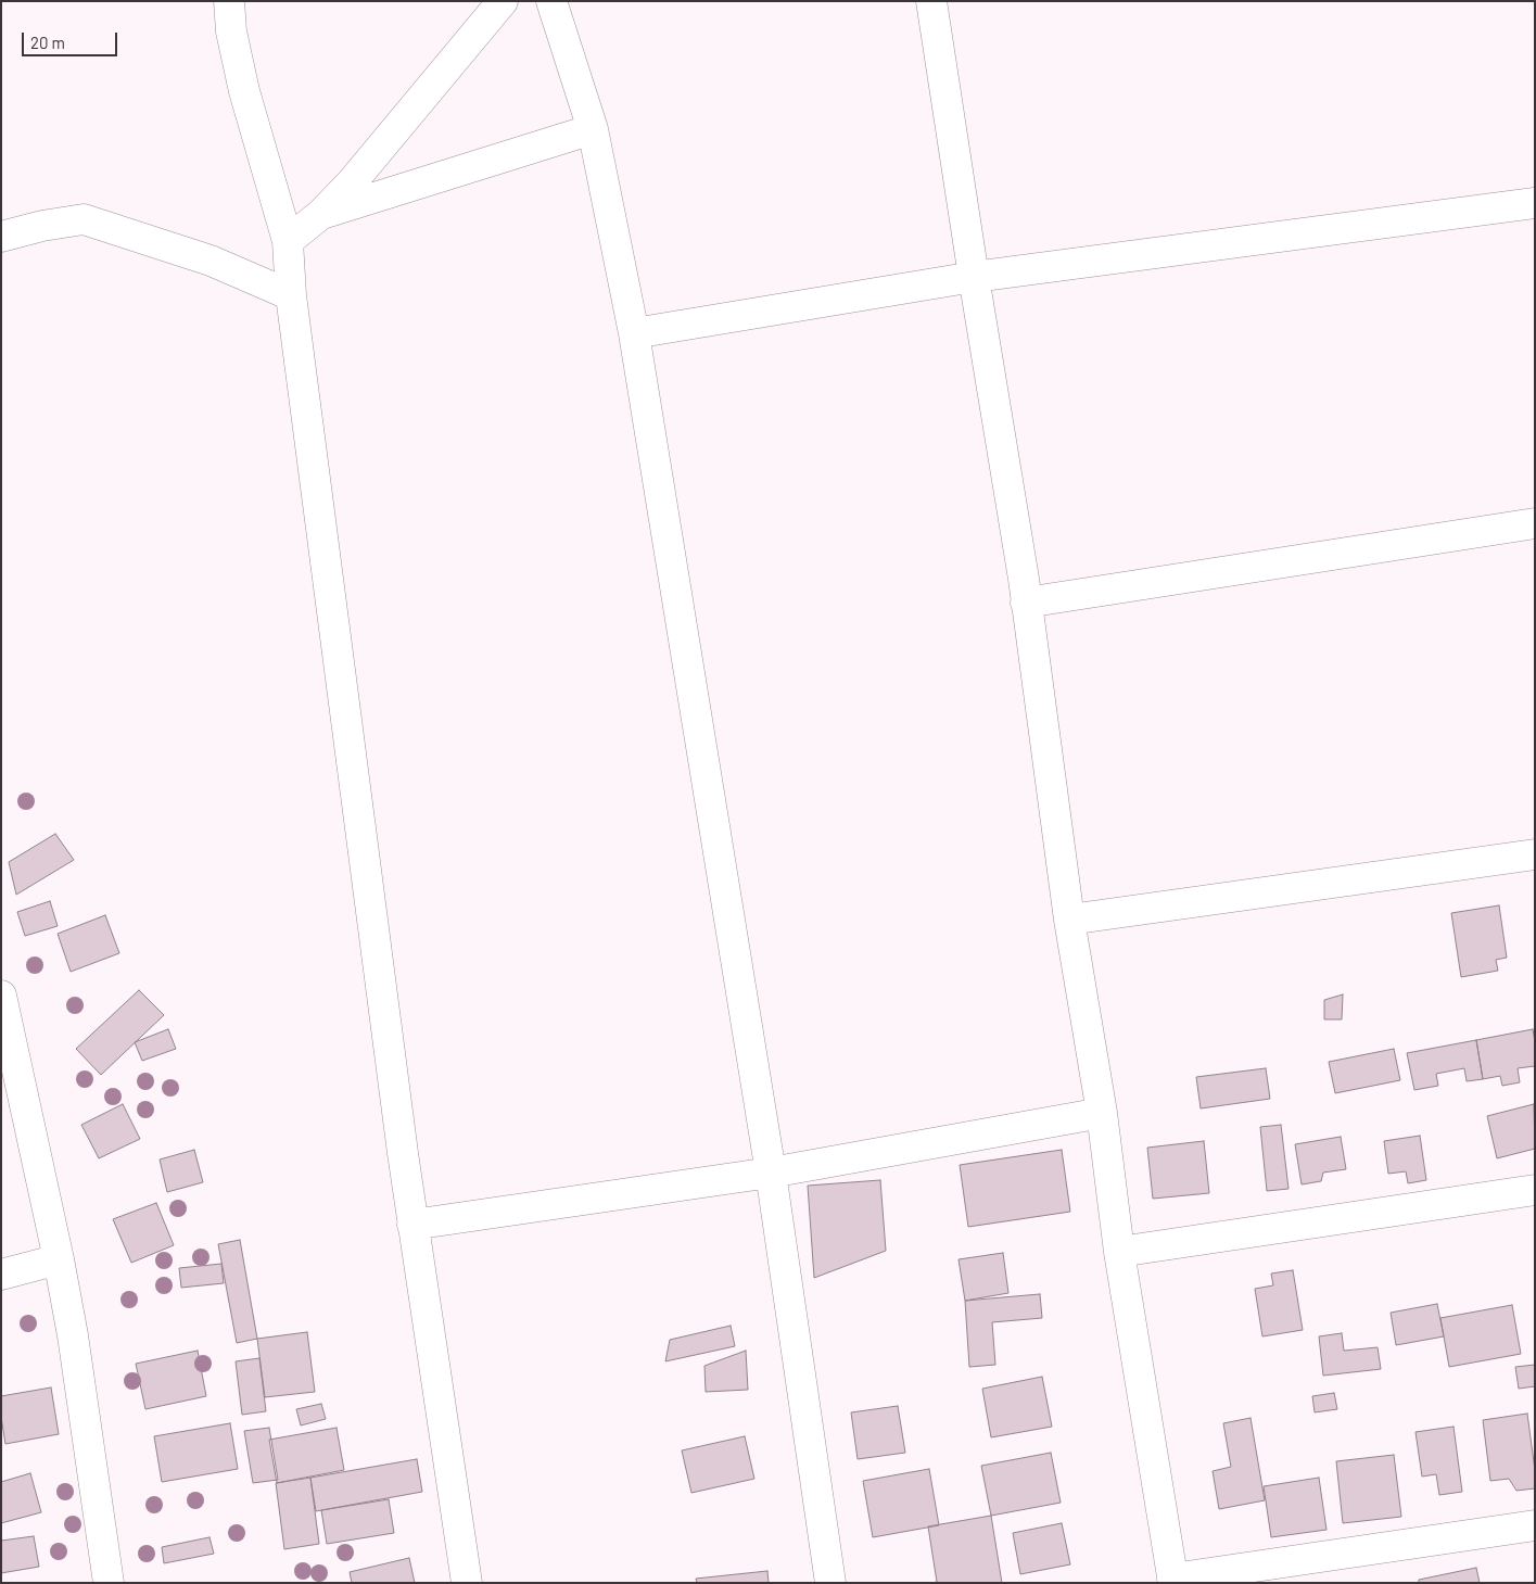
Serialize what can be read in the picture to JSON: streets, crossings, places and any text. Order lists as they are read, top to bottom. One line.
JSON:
{"scale_bar":"20 m"}
